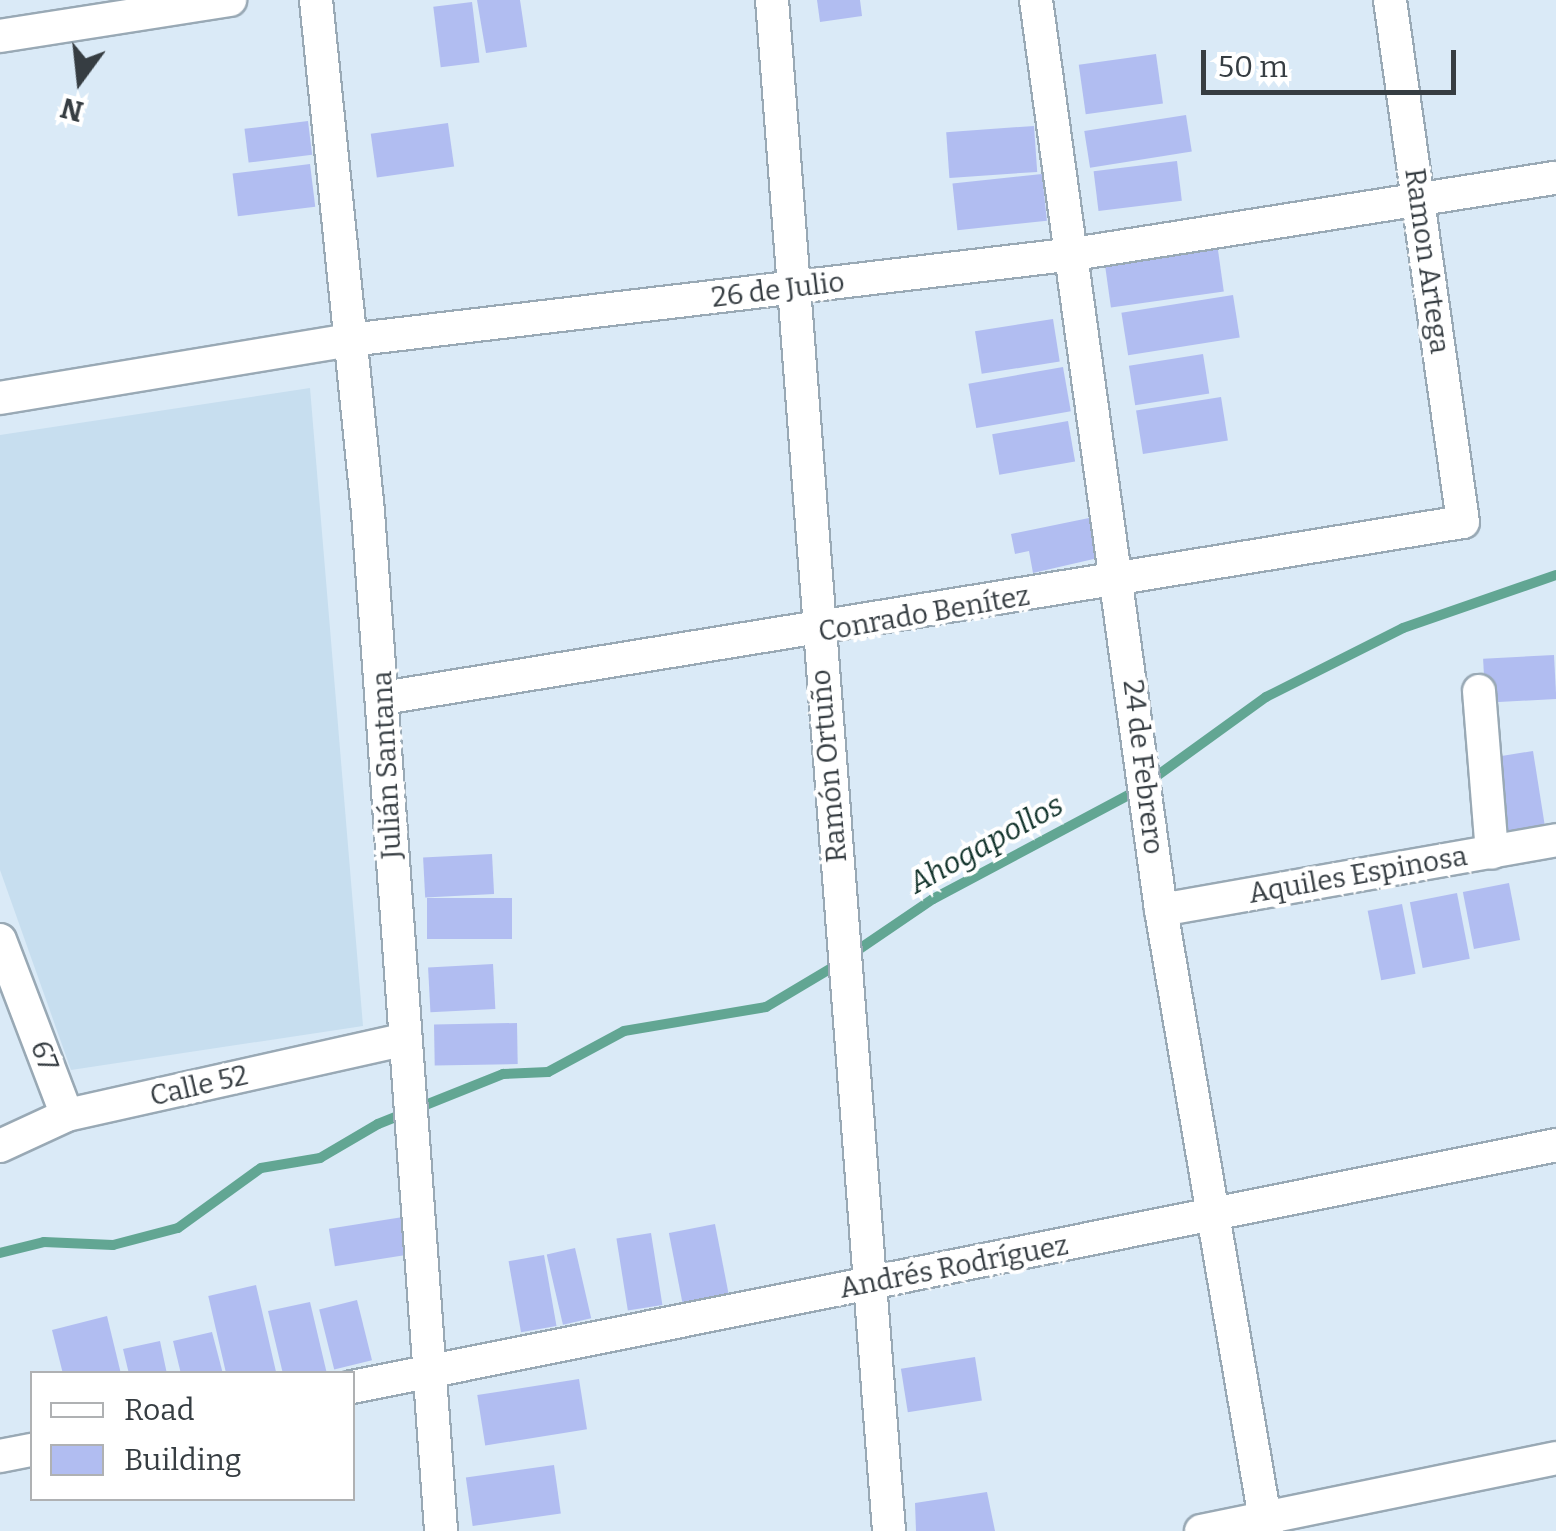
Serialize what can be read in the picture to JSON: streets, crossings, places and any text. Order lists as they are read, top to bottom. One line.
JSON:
{"streets":{"street":["Ramon Artega","26 de Julio","Conrado Benítez","Julián Santana","Ramón Ortuño","24 de Febrero","Aquiles Espinosa","67","Calle 52","Andrés Rodríguez"]},"crossings":[["Ramon Artega","26 de Julio"],["Ramon Artega","Conrado Benítez"],["26 de Julio","Julián Santana"],["26 de Julio","Ramón Ortuño"],["26 de Julio","24 de Febrero"],["Conrado Benítez","Julián Santana"],["Conrado Benítez","Ramón Ortuño"],["Conrado Benítez","24 de Febrero"],["Julián Santana","Calle 52"],["Julián Santana","Andrés Rodríguez"],["Ramón Ortuño","Andrés Rodríguez"],["24 de Febrero","Aquiles Espinosa"],["24 de Febrero","Andrés Rodríguez"],["67","Calle 52"]],"water":["Ahogapollos"],"legend":["Road","Building"],"scale_bar":"50 m","north":"bottom"}
